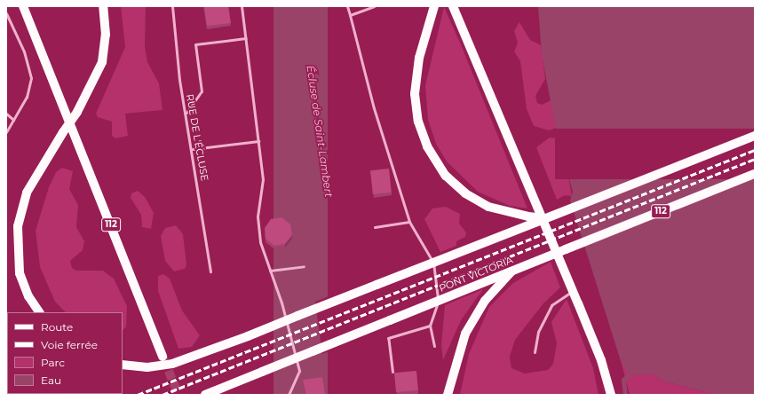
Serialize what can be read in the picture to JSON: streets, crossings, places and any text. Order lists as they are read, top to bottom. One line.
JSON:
{"streets":{"main road":["112","PONT VICTORIA"],"lane":["RUE DE L'ÉCLUSE"]},"water":["Écluse de Saint-Lambert"],"legend":["Route","Voie ferrée","Parc","Eau"]}
